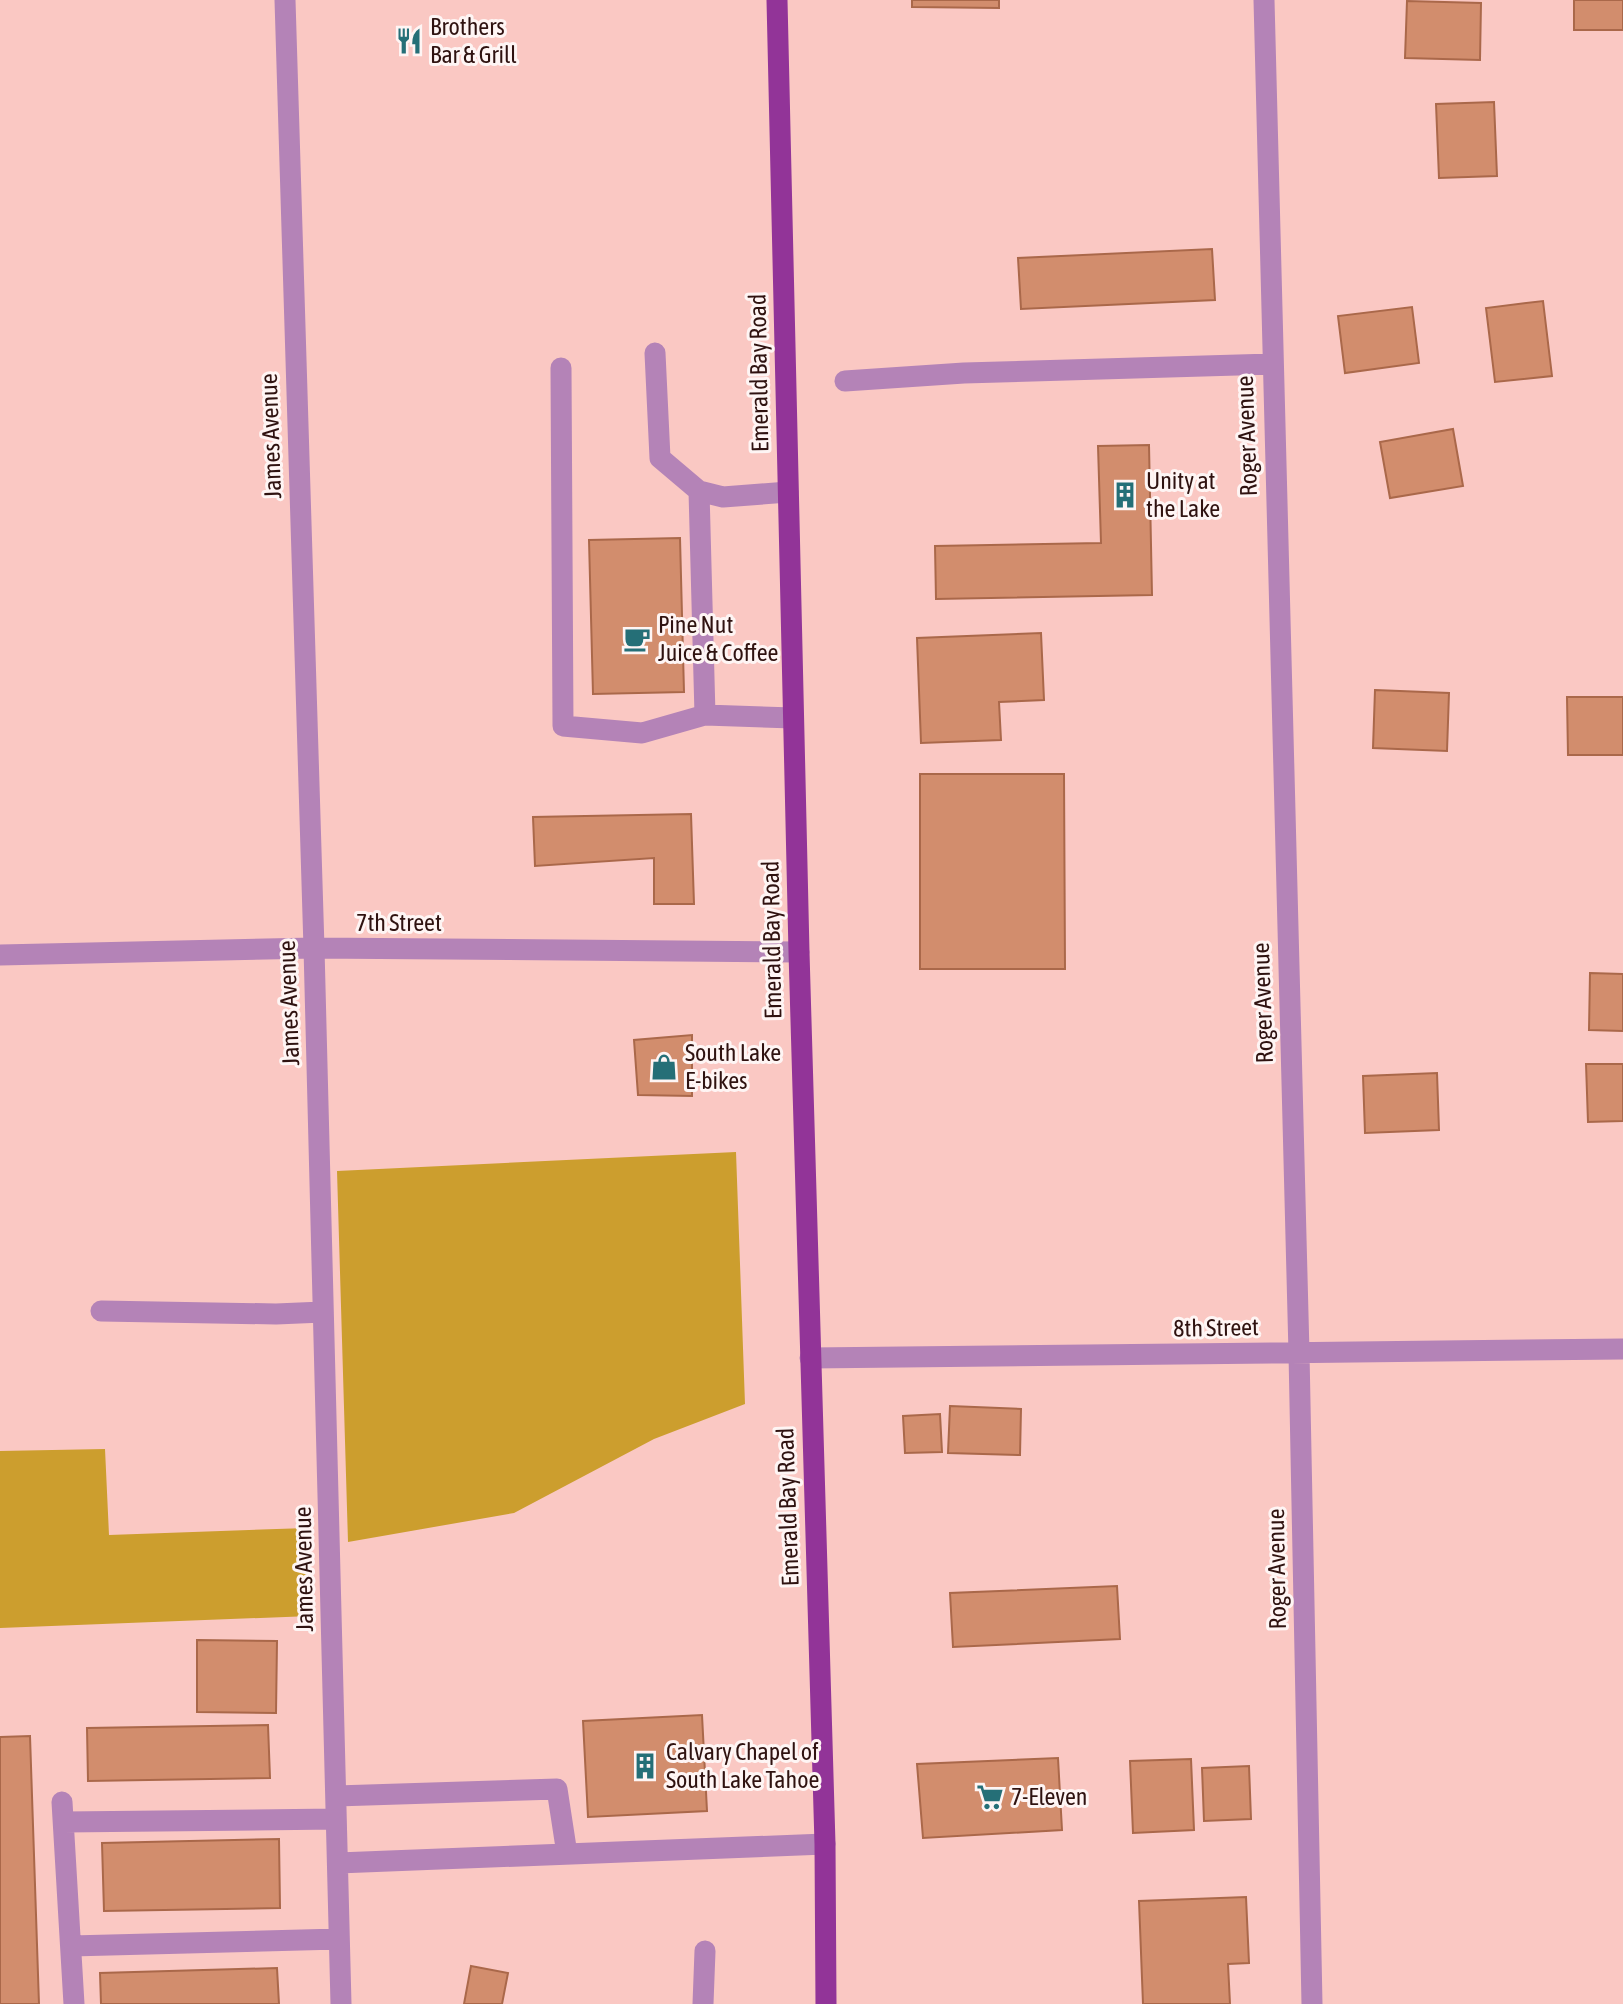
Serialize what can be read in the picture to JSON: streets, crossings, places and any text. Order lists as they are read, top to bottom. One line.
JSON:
{"streets":{"main road":["Emerald Bay Road"],"street":["James Avenue","Roger Avenue","7th Street","8th Street"]},"crossings":[["Emerald Bay Road","7th Street"],["Emerald Bay Road","8th Street"],["James Avenue","7th Street"],["Roger Avenue","8th Street"]],"places":{"restaurant":["Brothers Bar & Grill"],"building":["Unity at the Lake","Calvary Chapel of South Lake Tahoe"],"cafe":["Pine Nut Juice & Coffee"],"shop":["South Lake E-bikes"],"supermarket":["7-Eleven"]}}
